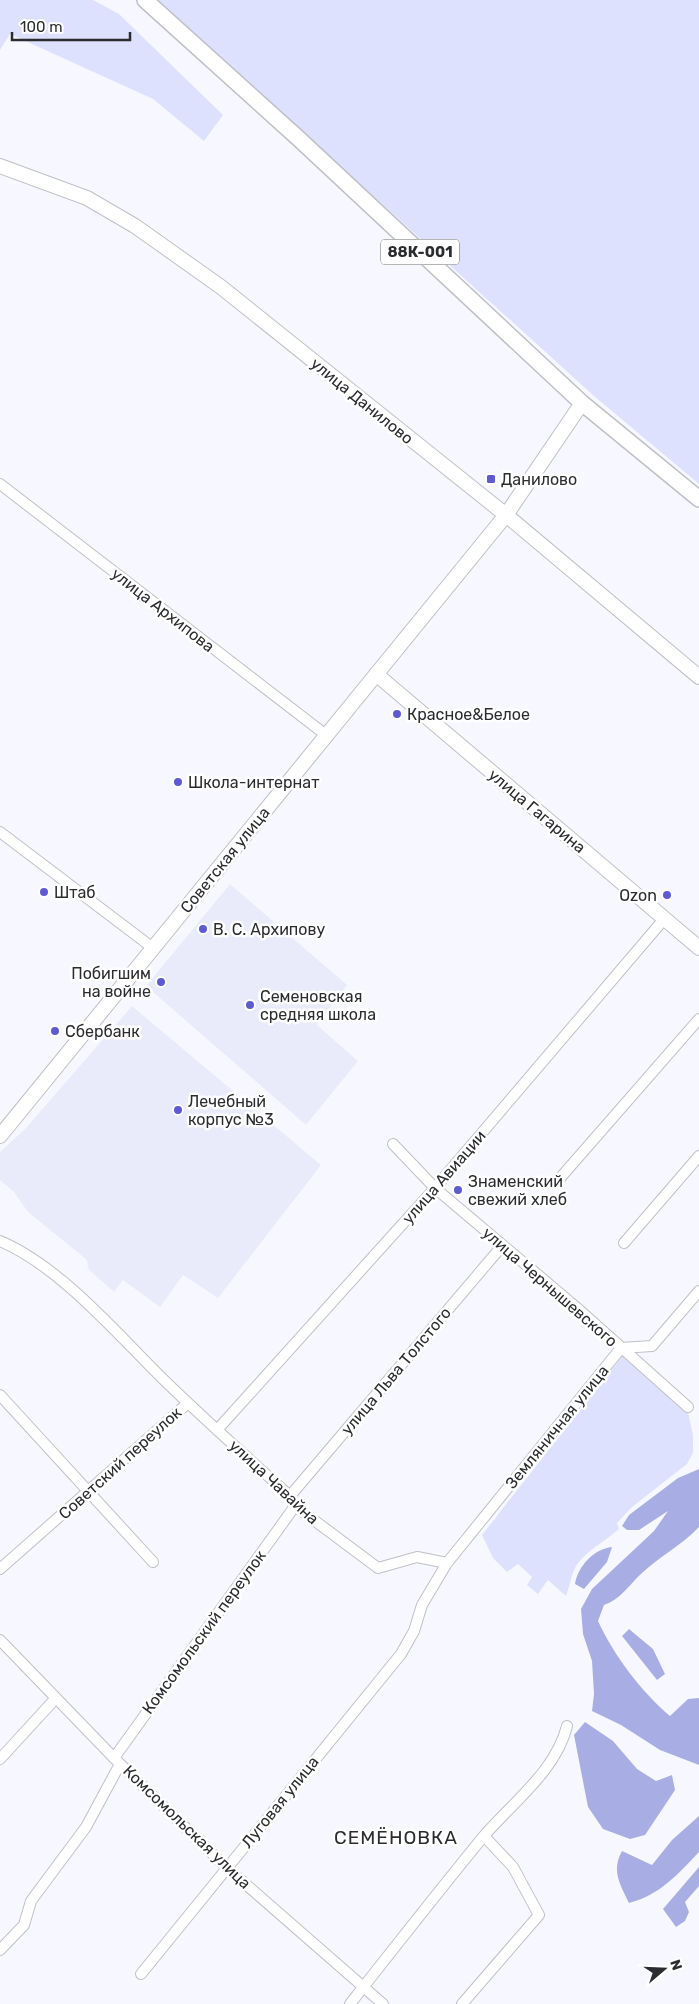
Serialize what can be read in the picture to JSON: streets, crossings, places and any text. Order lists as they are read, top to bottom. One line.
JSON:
{"streets":{"main road":["88К-001","улица Данилово","улица Гагарина","Советская улица"],"street":["улица Архипова","улица Авиации","улица Чернышевского","улица Льва Толстого","Земляничная улица","Советский переулок","улица Чавайна","Комсомольский переулок","Луговая улица","Комсомольская улица"]},"crossings":[["88К-001","Советская улица"],["улица Данилово","Советская улица"],["улица Архипова","Советская улица"],["улица Гагарина","Советская улица"],["улица Гагарина","улица Авиации"],["улица Авиации","улица Чернышевского"],["улица Авиации","улица Чавайна"],["улица Чернышевского","улица Льва Толстого"],["улица Чернышевского","Земляничная улица"],["улица Льва Толстого","улица Чавайна"],["улица Льва Толстого","Комсомольский переулок"],["Земляничная улица","улица Чавайна"],["Земляничная улица","Луговая улица"],["Советский переулок","улица Чавайна"],["улица Чавайна","Комсомольский переулок"],["Комсомольский переулок","Комсомольская улица"],["Луговая улица","Комсомольская улица"]],"districts":["СЕМЁНОВКА"],"places":{"transit":["Данилово"],"other":["Красное&Белое","Школа-интернат","Штаб","Ozon","В. С. Архипову","Побигшим на войне","Семеновская средняя школа","Сбербанк","Лечебный корпус №3","Знаменский свежий хлеб"]},"scale_bar":"100 m","north":"right"}
